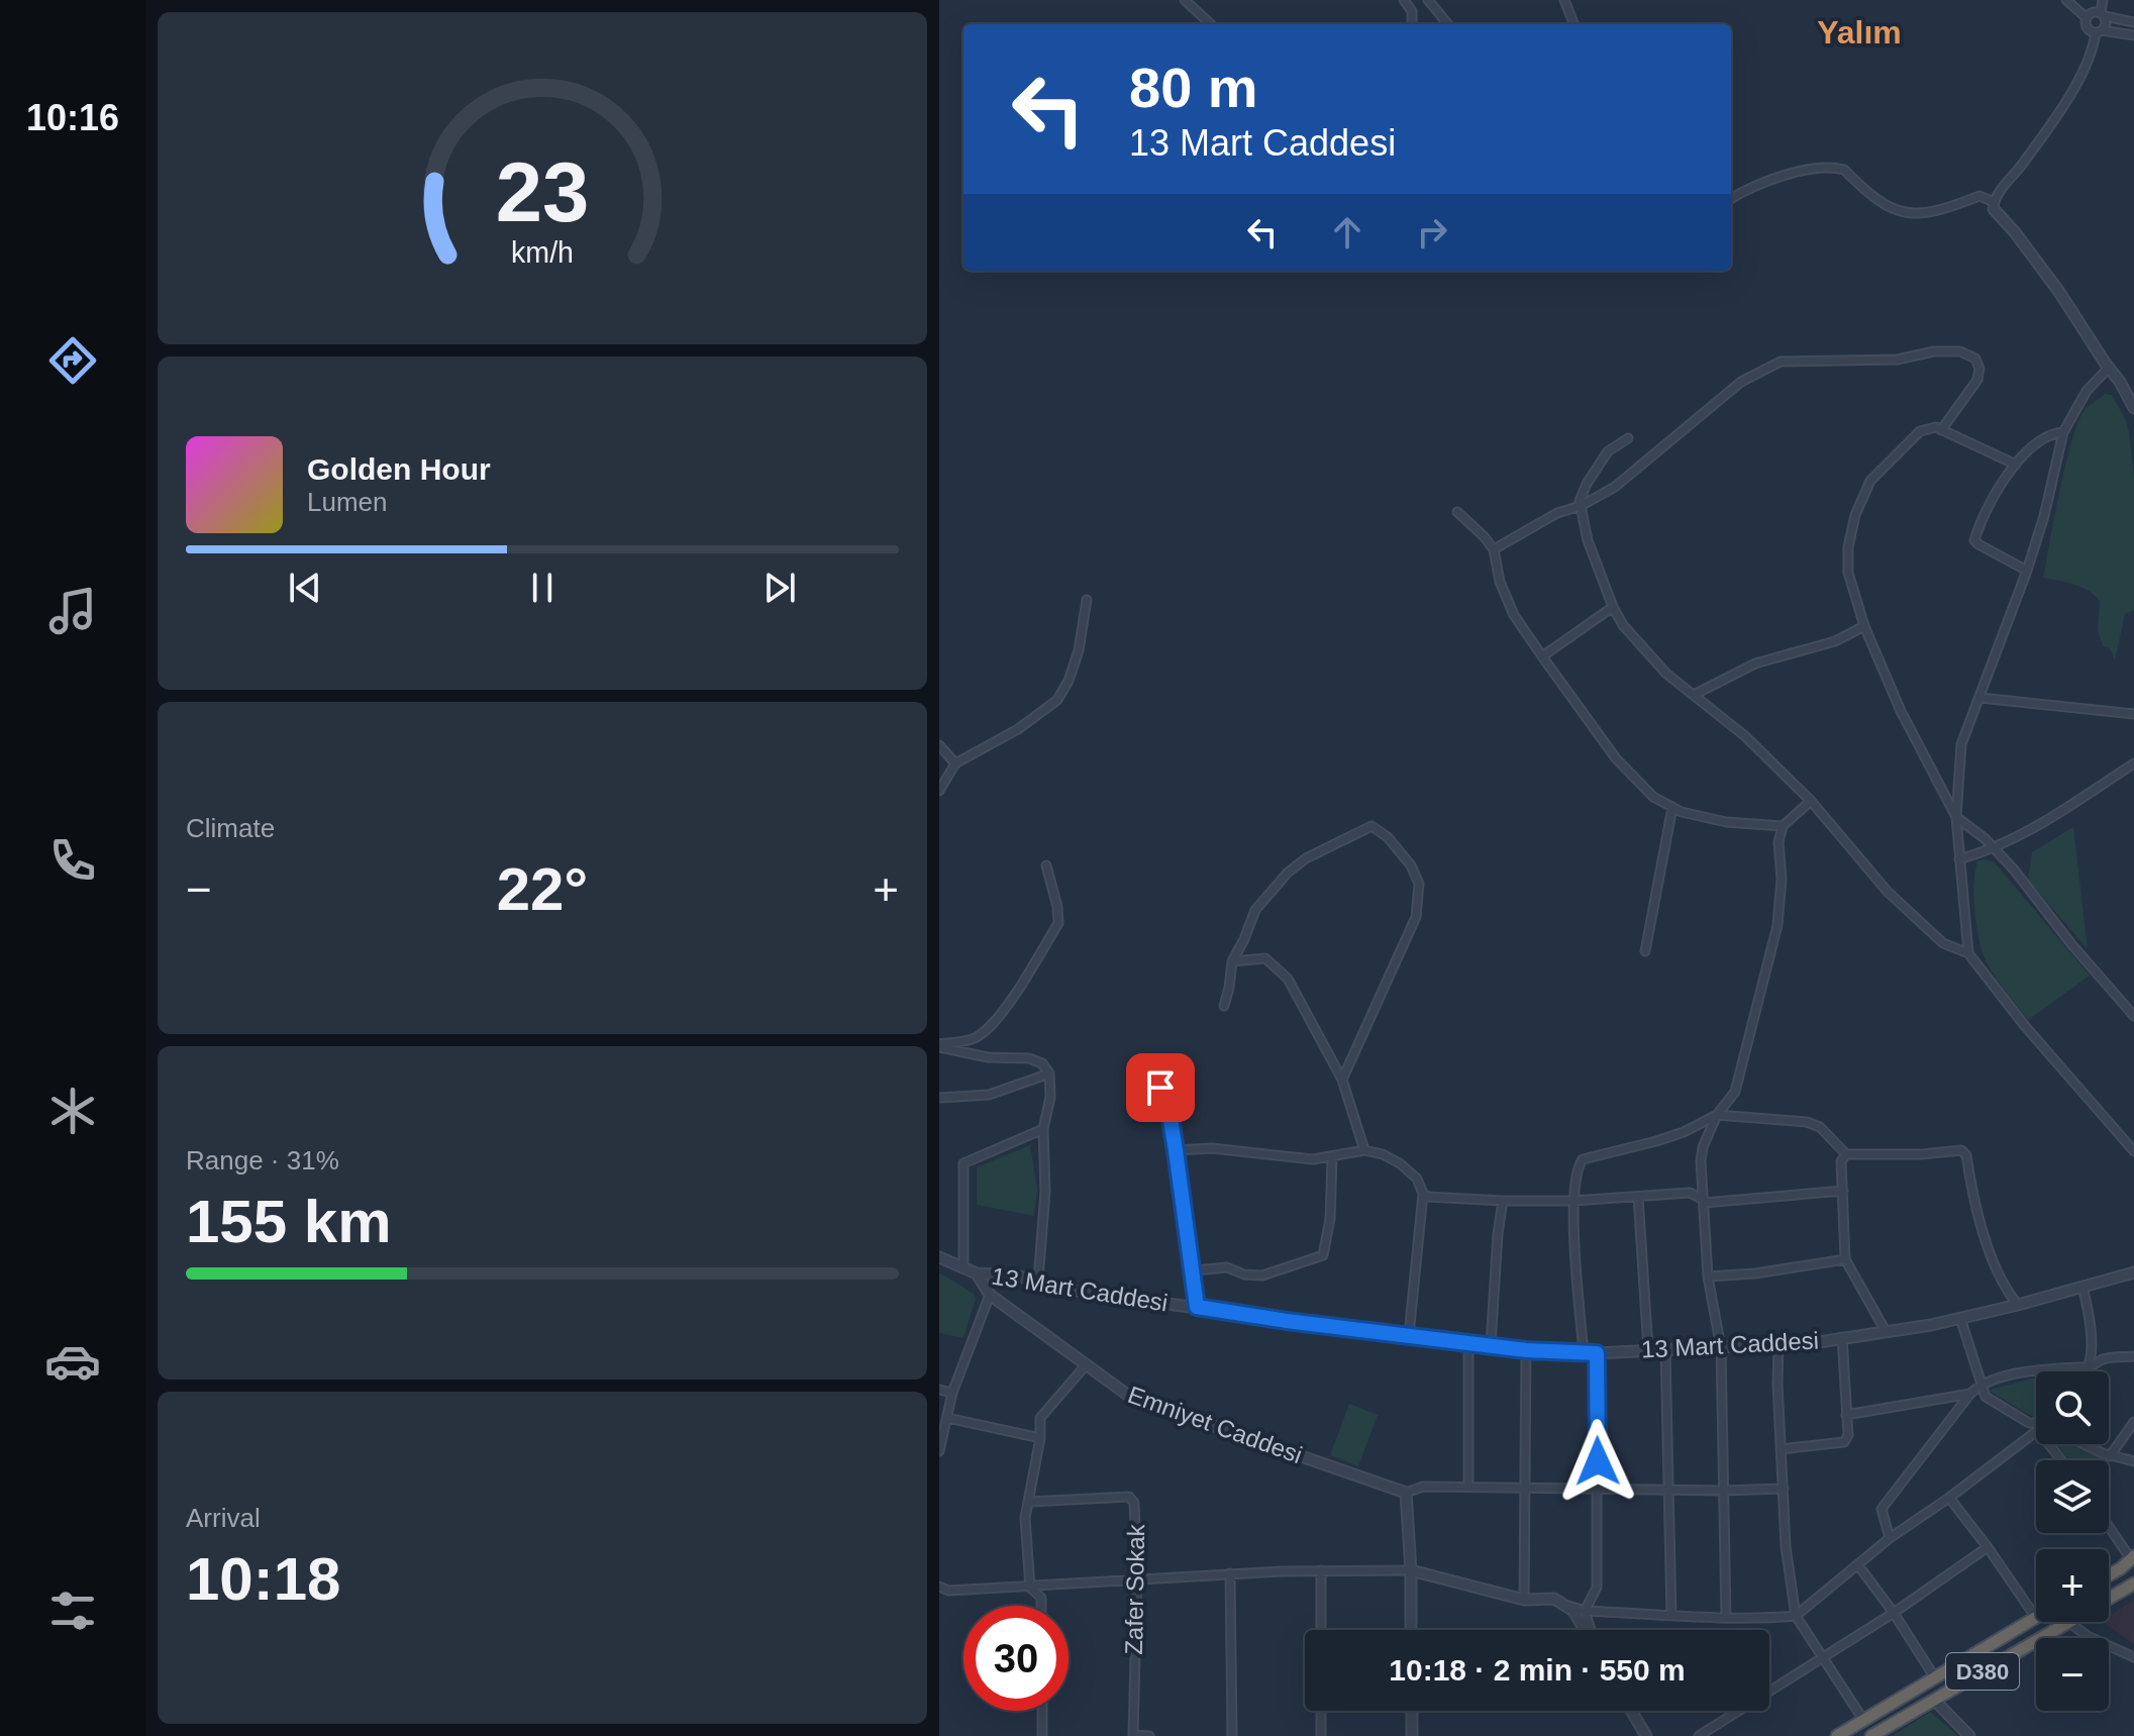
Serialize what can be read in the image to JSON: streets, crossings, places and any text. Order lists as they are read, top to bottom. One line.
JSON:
{"streets":{"highway":["D380"],"street":["13 Mart Caddesi","Emniyet Caddesi","Zafer Sokak"]},"crossings":[["13 Mart Caddesi","Emniyet Caddesi"]],"districts":["Yalım"],"page":{"tabs":"10:16","turn":["80 m","13 Mart Caddesi"],"song":["Golden Hour","Lumen"],"tile":["Climate",["Range · 31%","155 km"],["Arrival","10:18"]],"heat":["−","22°","+"],"map_buttons":["+","−"],"limit":"30","trip":"10:18 · 2 min · 550 m","gauge":["23","km/h"]}}
